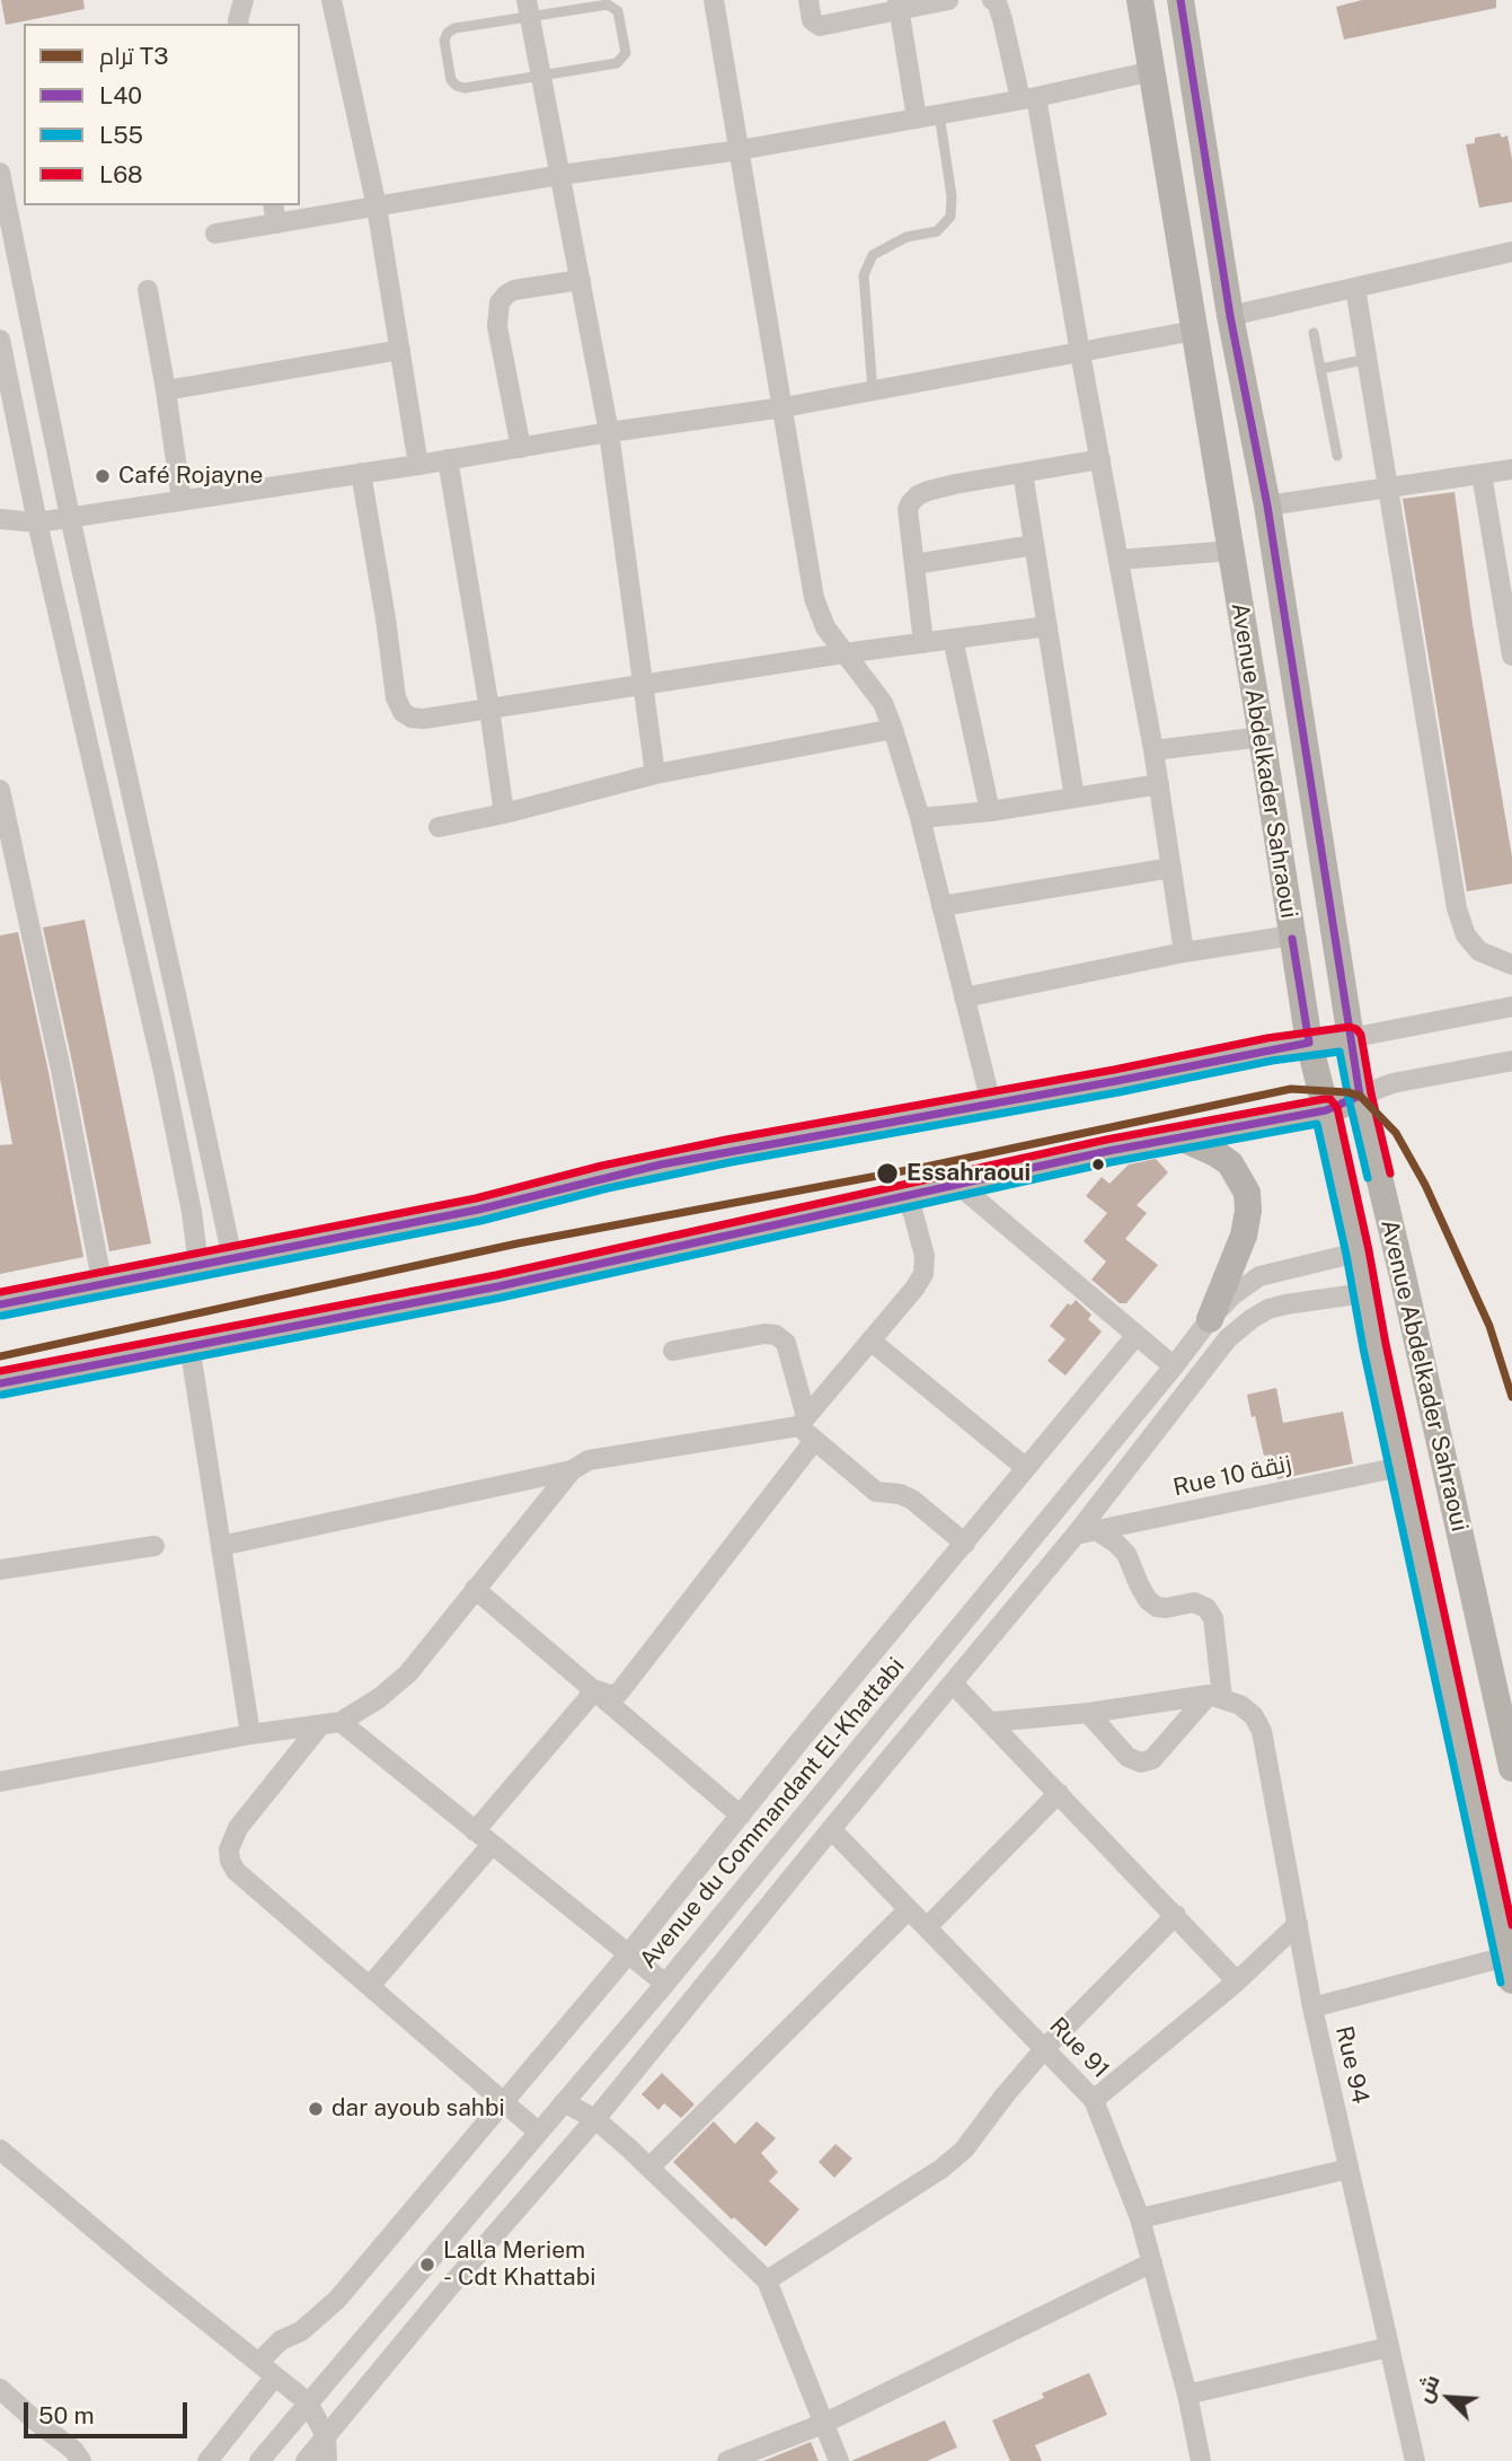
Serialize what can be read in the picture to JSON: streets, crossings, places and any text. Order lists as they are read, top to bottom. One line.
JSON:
{"streets":{"main road":["Avenue Abdelkader Sahraoui"],"street":["Rue 10 زنقة","Avenue du Commandant El-Khattabi","Rue 91","Rue 94"]},"crossings":[["Avenue Abdelkader Sahraoui","Rue 10 زنقة"],["Avenue Abdelkader Sahraoui","Avenue du Commandant El-Khattabi"]],"places":["Café Rojayne","Essahraoui","dar ayoub sahbi","Lalla Meriem - Cdt Khattabi"],"lines":["transit line L40","transit line L68","transit line L55","tram line T3"],"legend":["ترام T3","L40","L55","L68"],"scale_bar":"50 m","north":"top left"}
